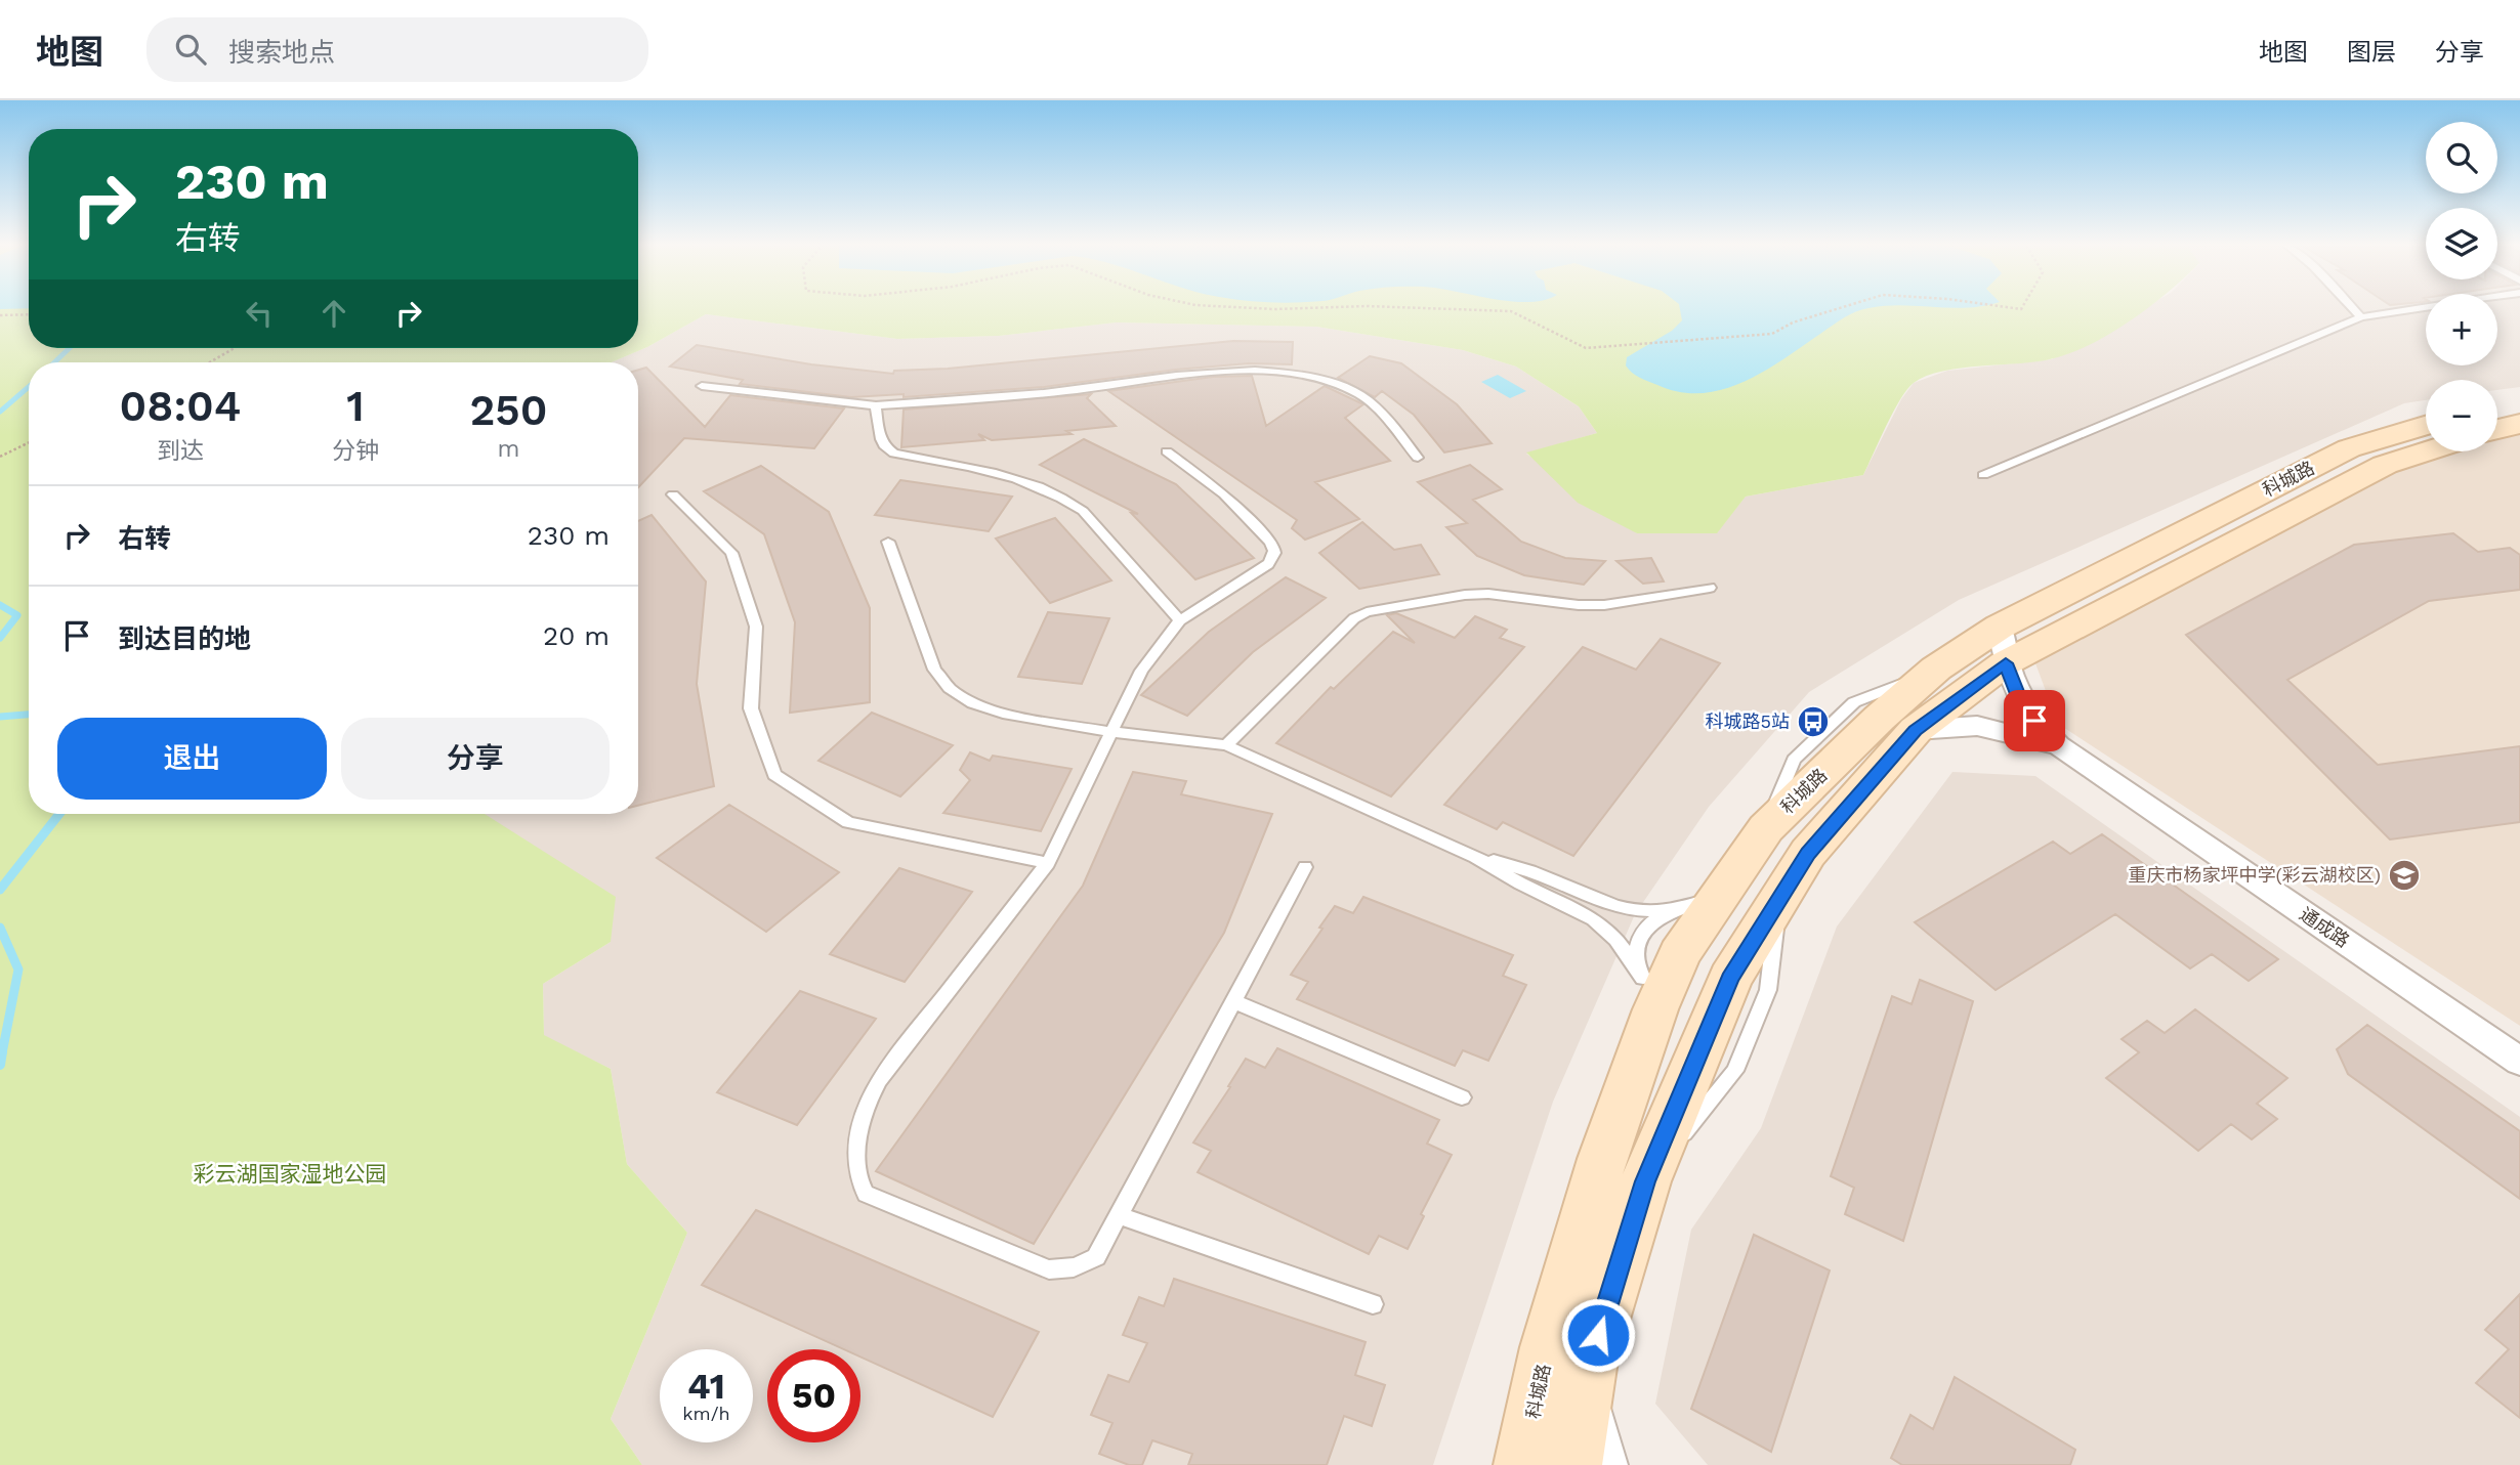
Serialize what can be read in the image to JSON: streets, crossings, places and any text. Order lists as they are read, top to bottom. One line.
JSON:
{"streets":{"main road":["科城路"],"street":["通成路"]},"parks":["彩云湖国家湿地公园"],"places":{"bus stop":["科城路5站"],"school or university":["重庆市杨家坪中学(彩云湖校区)"]},"page":{"header":"地图","search":"搜索地点","nav":["地图","图层","分享"],"map_buttons":["+","−"],"turn":["230 m","右转"],"eta":["08:04","到达","1","分钟","250","m"],"list":[{"name":"右转","value":"230 m"},{"name":"到达目的地","value":"20 m"}],"buttons":["退出","分享"],"speed":"41 km/h","limit":"50"}}
